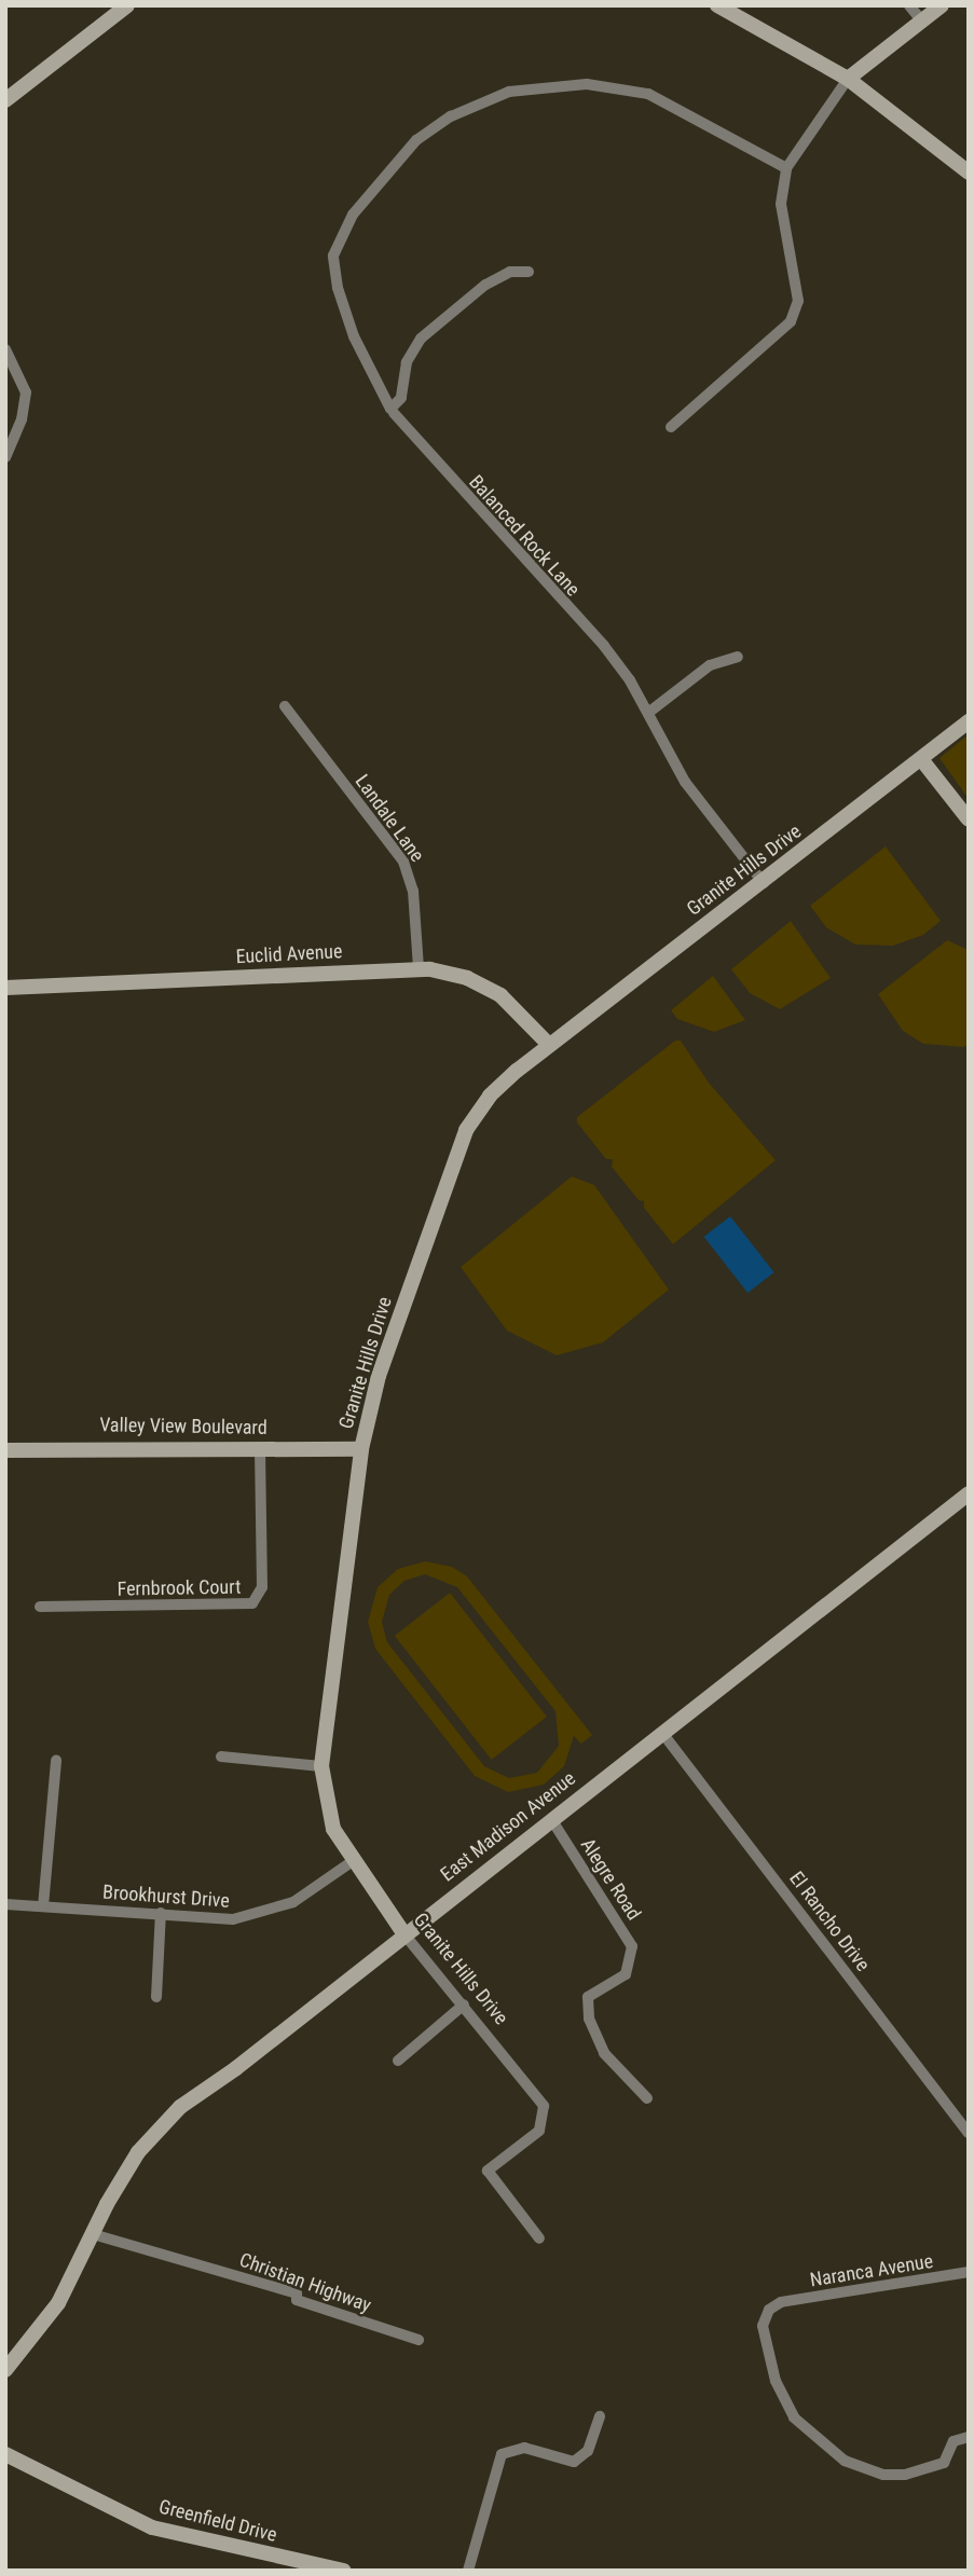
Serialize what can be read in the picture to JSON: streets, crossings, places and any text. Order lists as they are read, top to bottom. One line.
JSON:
{"streets":{"street":["Balanced Rock Lane","Landale Lane","Granite Hills Drive","Euclid Avenue","Valley View Boulevard","Fernbrook Court","East Madison Avenue","Alegre Road","Brookhurst Drive","El Rancho Drive","Naranca Avenue","Christian Highway","Greenfield Drive"]},"crossings":[["Balanced Rock Lane","Granite Hills Drive"],["Landale Lane","Euclid Avenue"],["Granite Hills Drive","Euclid Avenue"],["Granite Hills Drive","Valley View Boulevard"],["Granite Hills Drive","East Madison Avenue"],["Granite Hills Drive","Brookhurst Drive"],["Valley View Boulevard","Fernbrook Court"],["East Madison Avenue","Alegre Road"],["East Madison Avenue","El Rancho Drive"],["East Madison Avenue","Christian Highway"]]}
